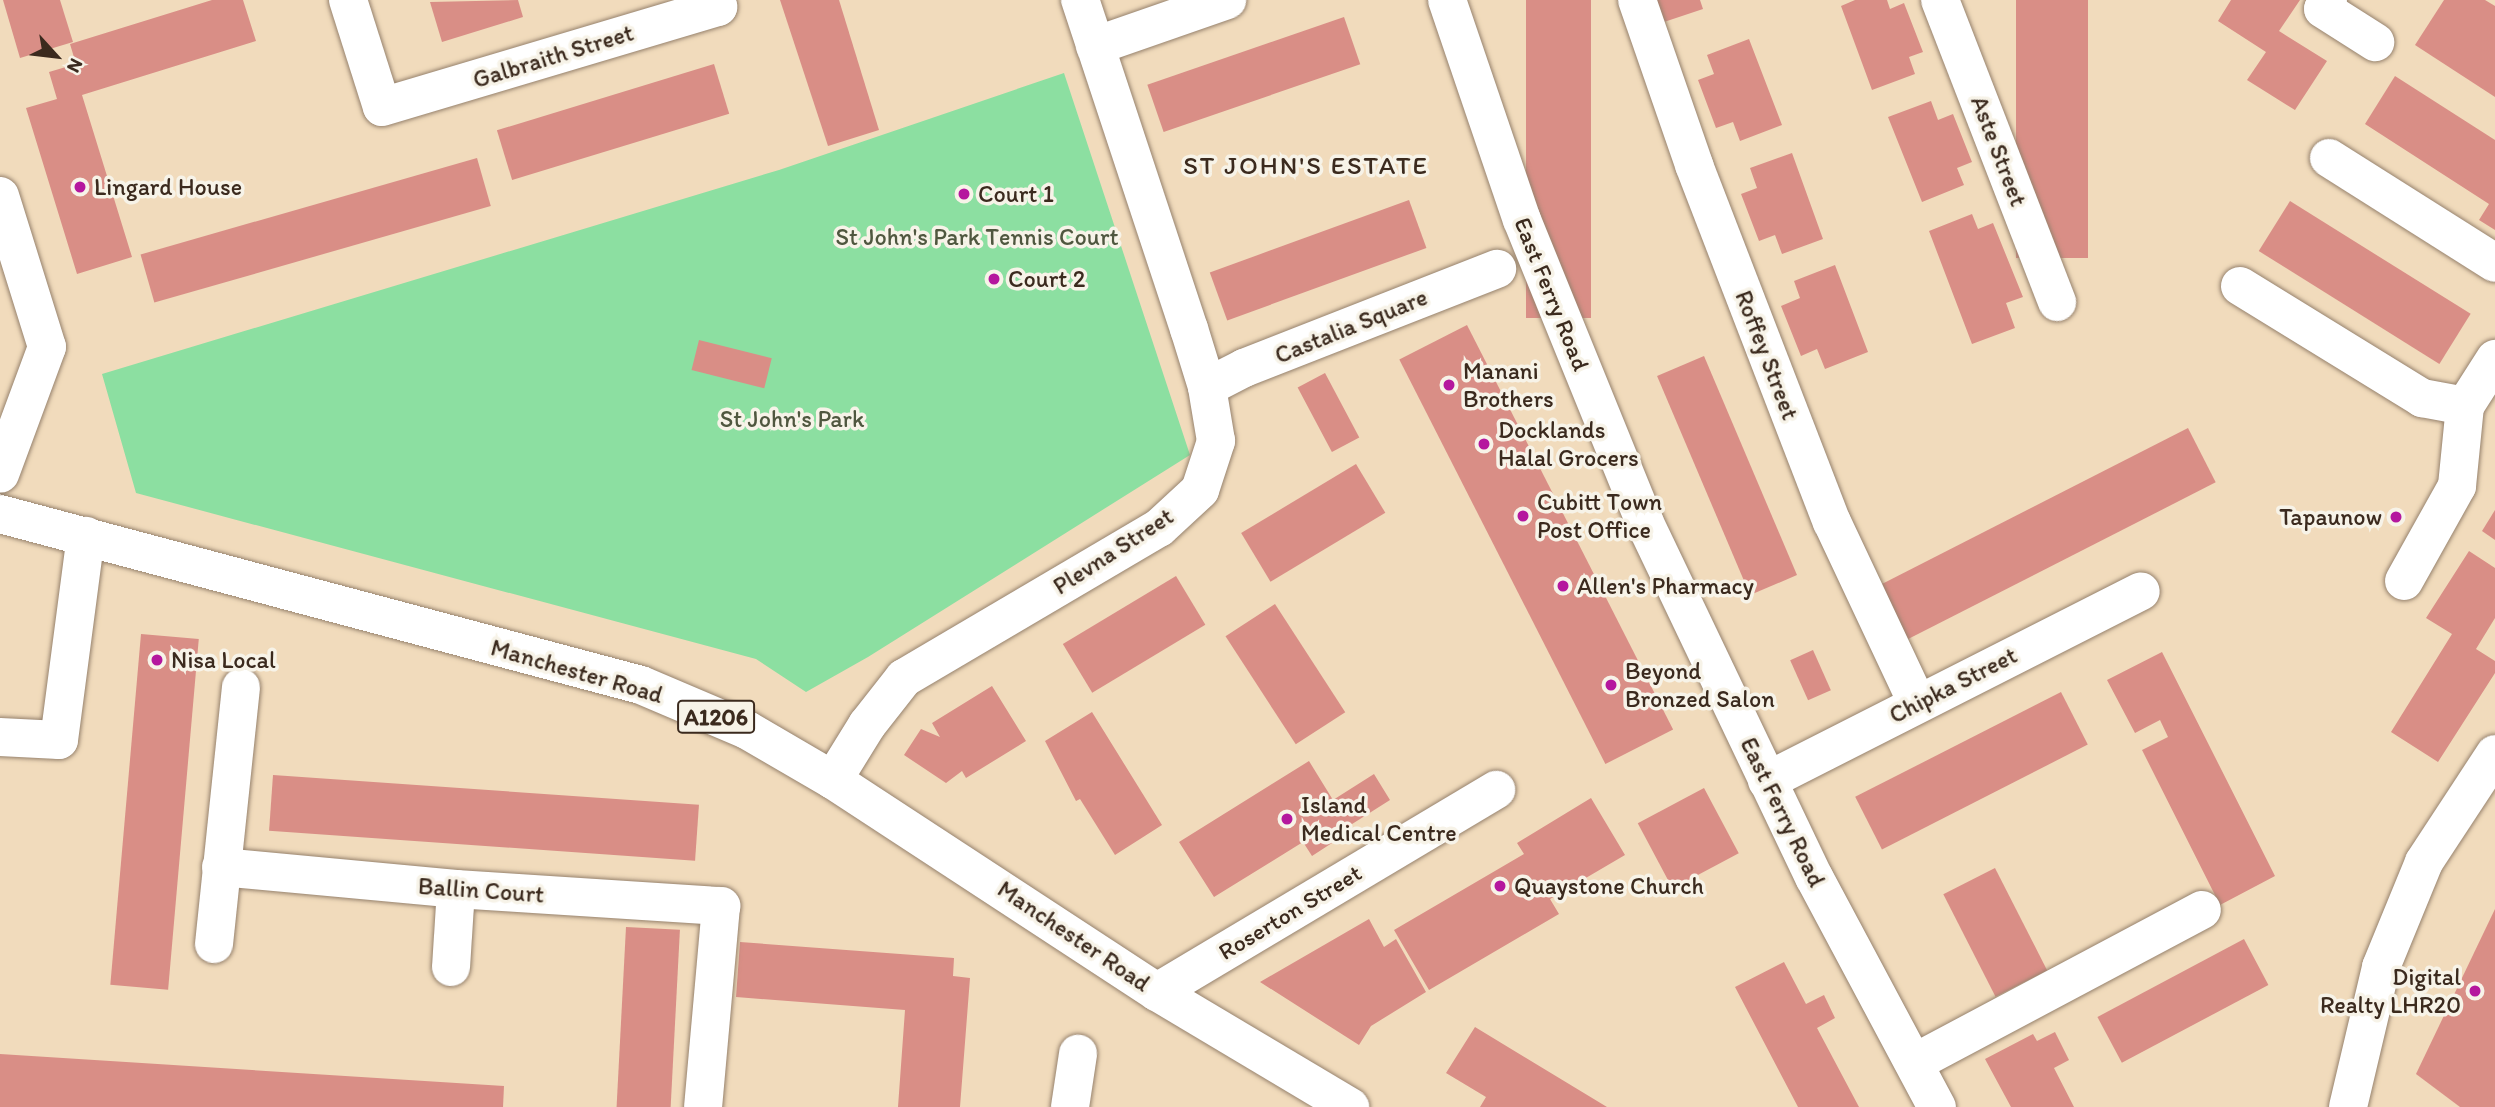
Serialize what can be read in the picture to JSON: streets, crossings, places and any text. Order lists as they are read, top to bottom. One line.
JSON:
{"streets":{"street":["Galbraith Street","Aste Street","East Ferry Road","Castalia Square","Roffey Street","Plevna Street","Manchester Road","Chipka Street","A1206","Ballin Court","Roserton Street"]},"crossings":[["East Ferry Road","Chipka Street"],["Castalia Square","Plevna Street"],["Roffey Street","Chipka Street"],["Plevna Street","Manchester Road"],["Manchester Road","Roserton Street"]],"districts":["ST JOHN'S ESTATE"],"parks":["St John's Park Tennis Court","St John's Park"],"places":["Lingard House","Court 1","Court 2","Manani Brothers","Docklands Halal Grocers","Cubitt Town Post Office","Tapaunow","Allen's Pharmacy","Nisa Local","Beyond Bronzed Salon","Island Medical Centre","Quaystone Church","Digital Realty LHR20"],"north":"bottom right"}
